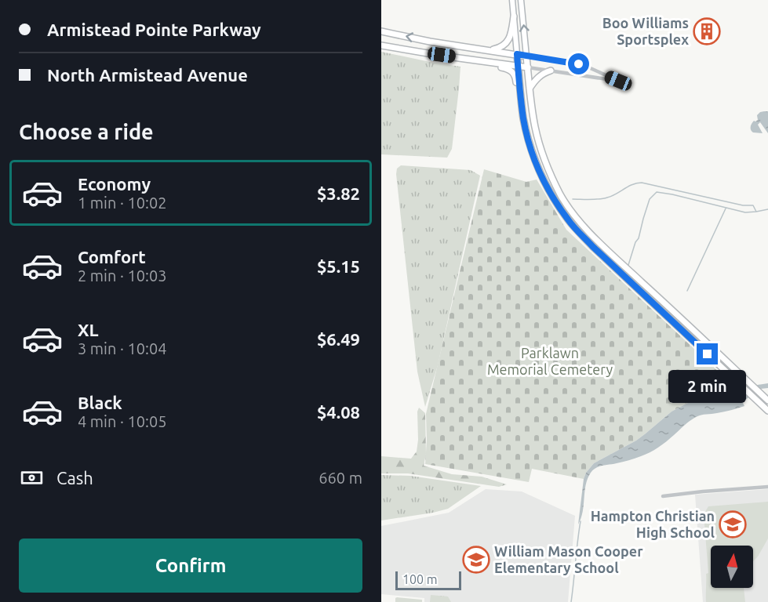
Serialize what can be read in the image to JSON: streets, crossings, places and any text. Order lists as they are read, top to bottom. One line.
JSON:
{"parks":["Parklawn Memorial Cemetery"],"places":{"building":["Boo Williams Sportsplex"],"school or university":["Hampton Christian High School","William Mason Cooper Elementary School"]},"scale_bar":"100 m","north":"top","page":{"banner":["Armistead Pointe Parkway","North Armistead Avenue"],"heading":"Choose a ride","list":[{"name":"Economy","note":"1 min · 10:02","value":"$3.82"},{"name":"Comfort","note":"2 min · 10:03","value":"$5.15"},{"name":"XL","note":"3 min · 10:04","value":"$6.49"},{"name":"Black","note":"4 min · 10:05","value":"$4.08"}],"bubble":"2 min","pay":["Cash","660 m"],"buttons":"Confirm","scale":"100 m"}}
